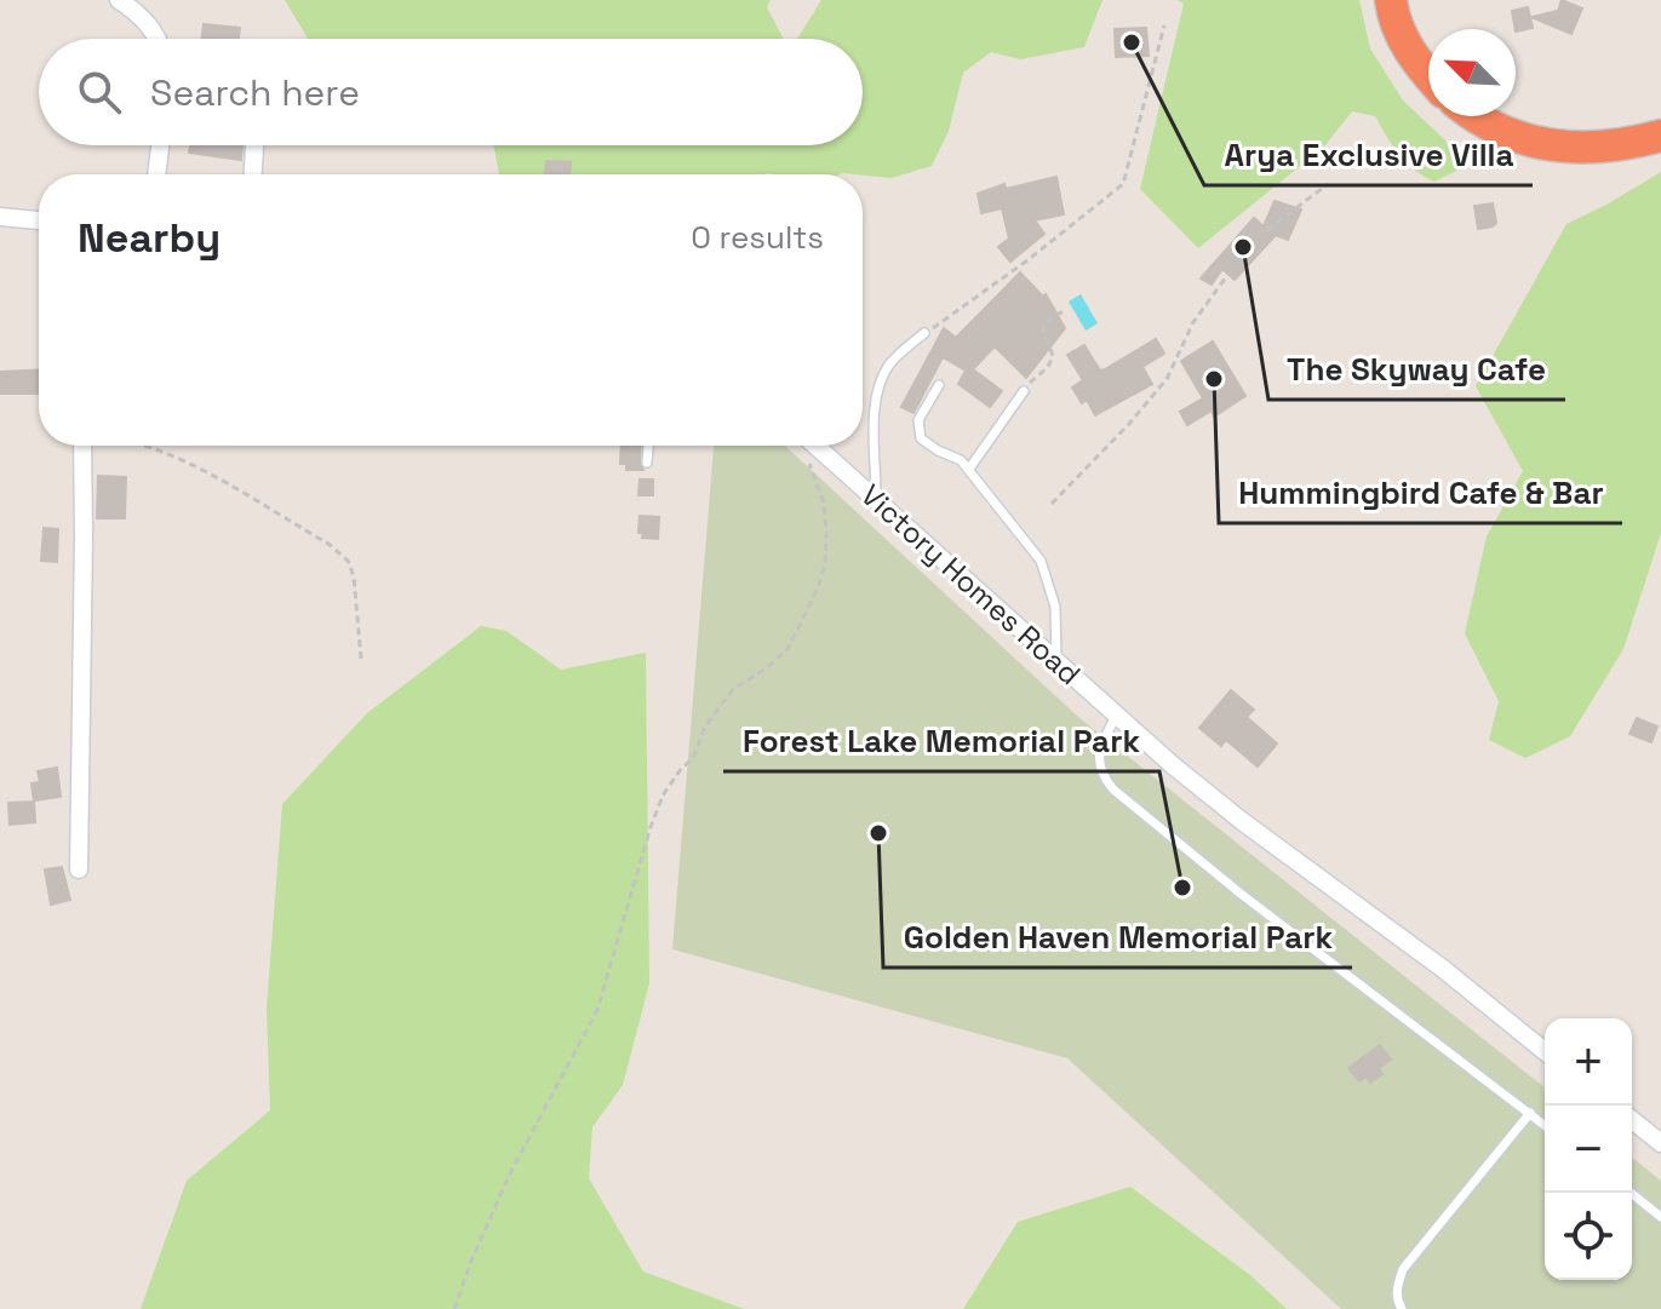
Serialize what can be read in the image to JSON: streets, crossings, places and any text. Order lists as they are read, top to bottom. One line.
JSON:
{"streets":{"street":["Victory Homes Road"]},"places":["Arya Exclusive Villa","The Skyway Cafe","Hummingbird Cafe & Bar","Golden Haven Memorial Park","Forest Lake Memorial Park"],"north":"top left","page":{"search":"Search here","heading":["Nearby","0 results"],"map_buttons":["+","−"]}}
